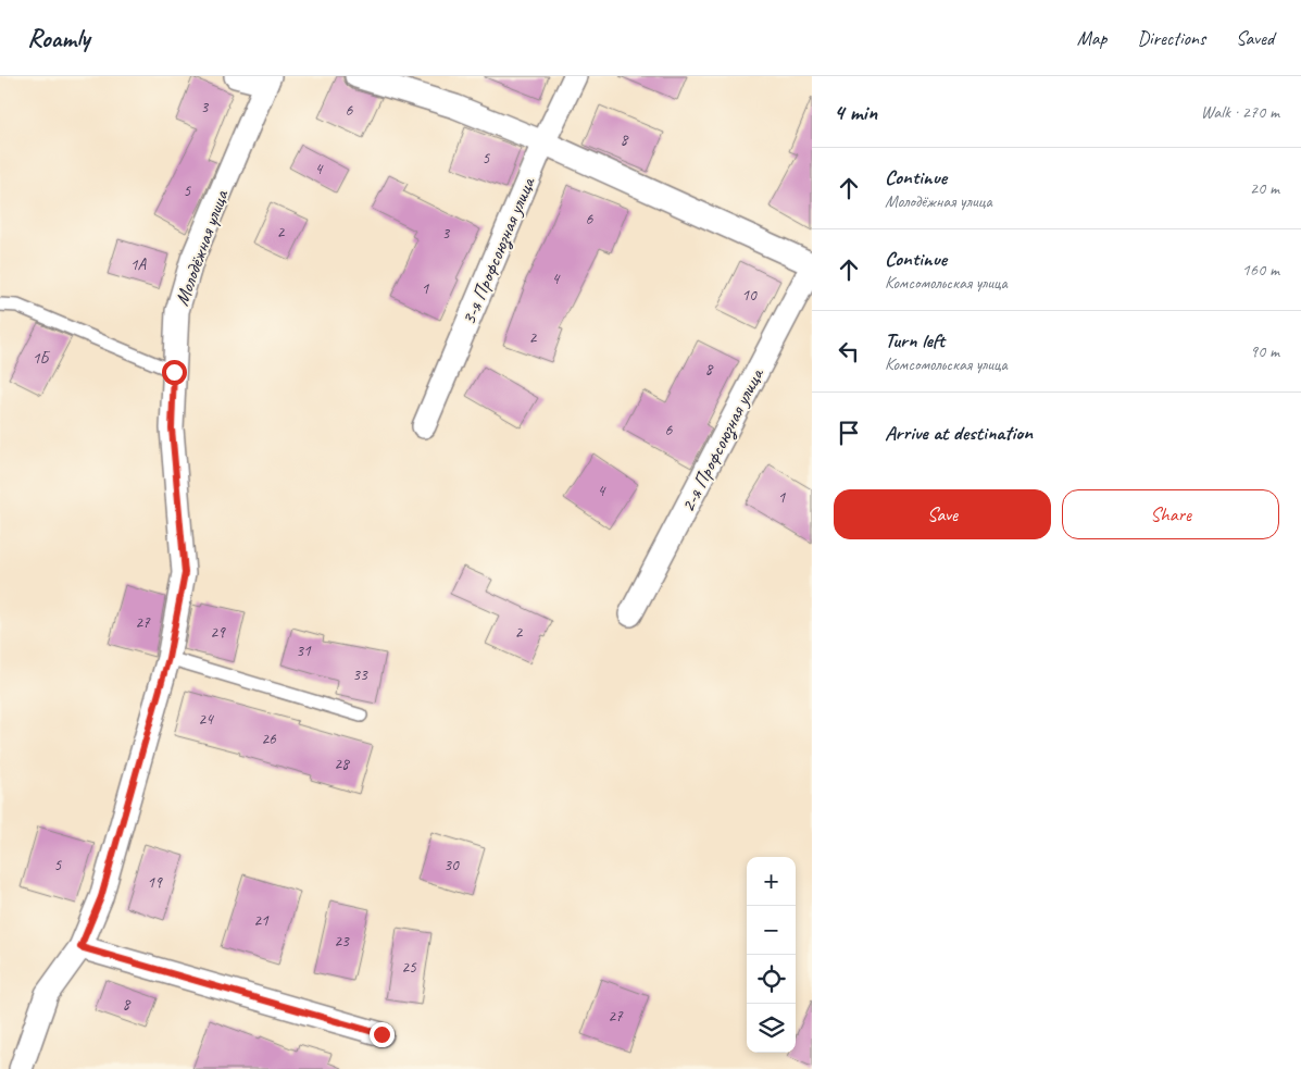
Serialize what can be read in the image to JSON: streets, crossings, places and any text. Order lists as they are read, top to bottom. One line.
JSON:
{"streets":{"street":["Молодёжная улица","3-я Профсоюзная улица","2-я Профсоюзная улица"]},"house_numbers":["3","6","8","5","4","5","6","2","3","1А","4","1","10","2","1Б","8","6","4","1","27","29","2","31","33","24","26","28","5","30","19","21","23","25","8","27"],"page":{"header":"Roamly","nav":["Map","Directions","Saved"],"heading":["4 min","Walk · 270 m"],"list":[["Continue","Молодёжная улица","20 m"],["Continue","Комсомольская улица","160 m"],["Turn left","Комсомольская улица","90 m"],"Arrive at destination"],"buttons":["Save","Share"],"map_buttons":["+","−"]}}
